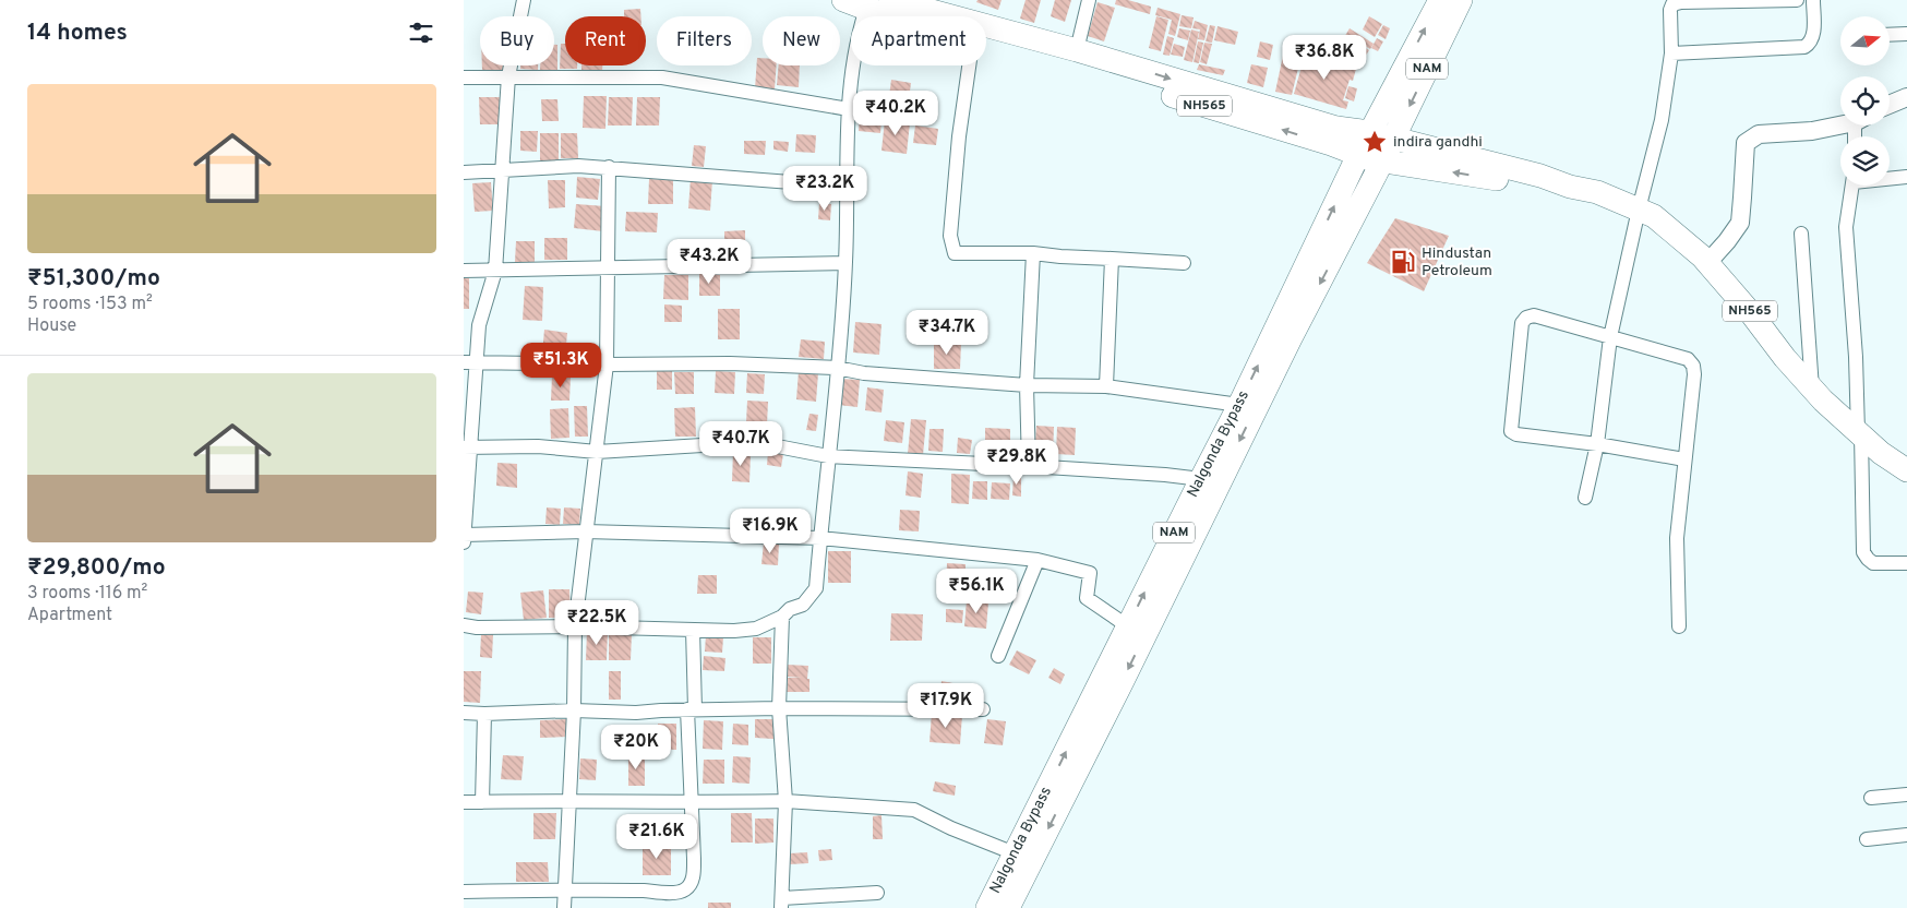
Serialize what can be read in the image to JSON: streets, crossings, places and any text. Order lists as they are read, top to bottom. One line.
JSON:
{"streets":{"highway":["NAM","NH565","Nalgonda Bypass"]},"crossings":[["NAM","NH565"],["NAM","Nalgonda Bypass"],["NH565","Nalgonda Bypass"]],"places":{"place":["indira gandhi"],"fuel station":["Hindustan Petroleum"]},"north":"right","page":{"heading":"14 homes","chip":["Buy","Rent","Filters","New","Apartment"],"price":["₹36.8K","₹40.2K","₹23.2K","₹43.2K","₹34.7K","₹51.3K","₹40.7K","₹29.8K","₹16.9K","₹56.1K","₹22.5K","₹17.9K","₹20K","₹21.6K"],"list":[{"name":"₹51,300/mo","note":"5 rooms · 153 m² · House"},{"name":"₹29,800/mo","note":"3 rooms · 116 m² · Apartment"}]}}
